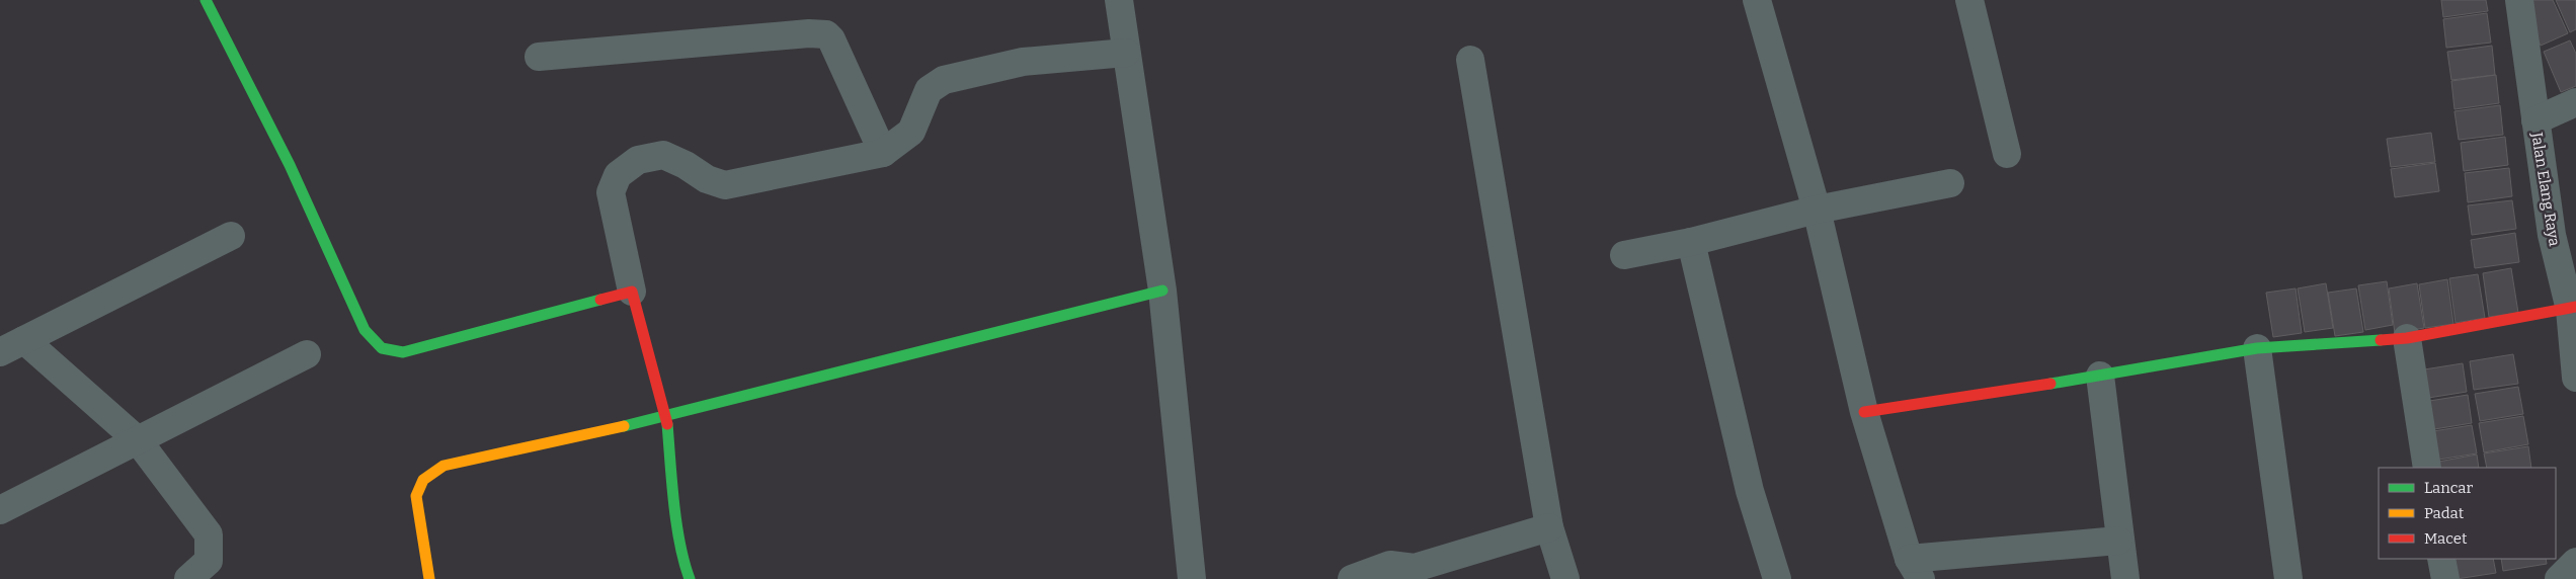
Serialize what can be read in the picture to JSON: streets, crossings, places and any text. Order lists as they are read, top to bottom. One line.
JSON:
{"streets":{"street":["Jalan Elang Raya"]},"legend":["Lancar","Padat","Macet"]}
